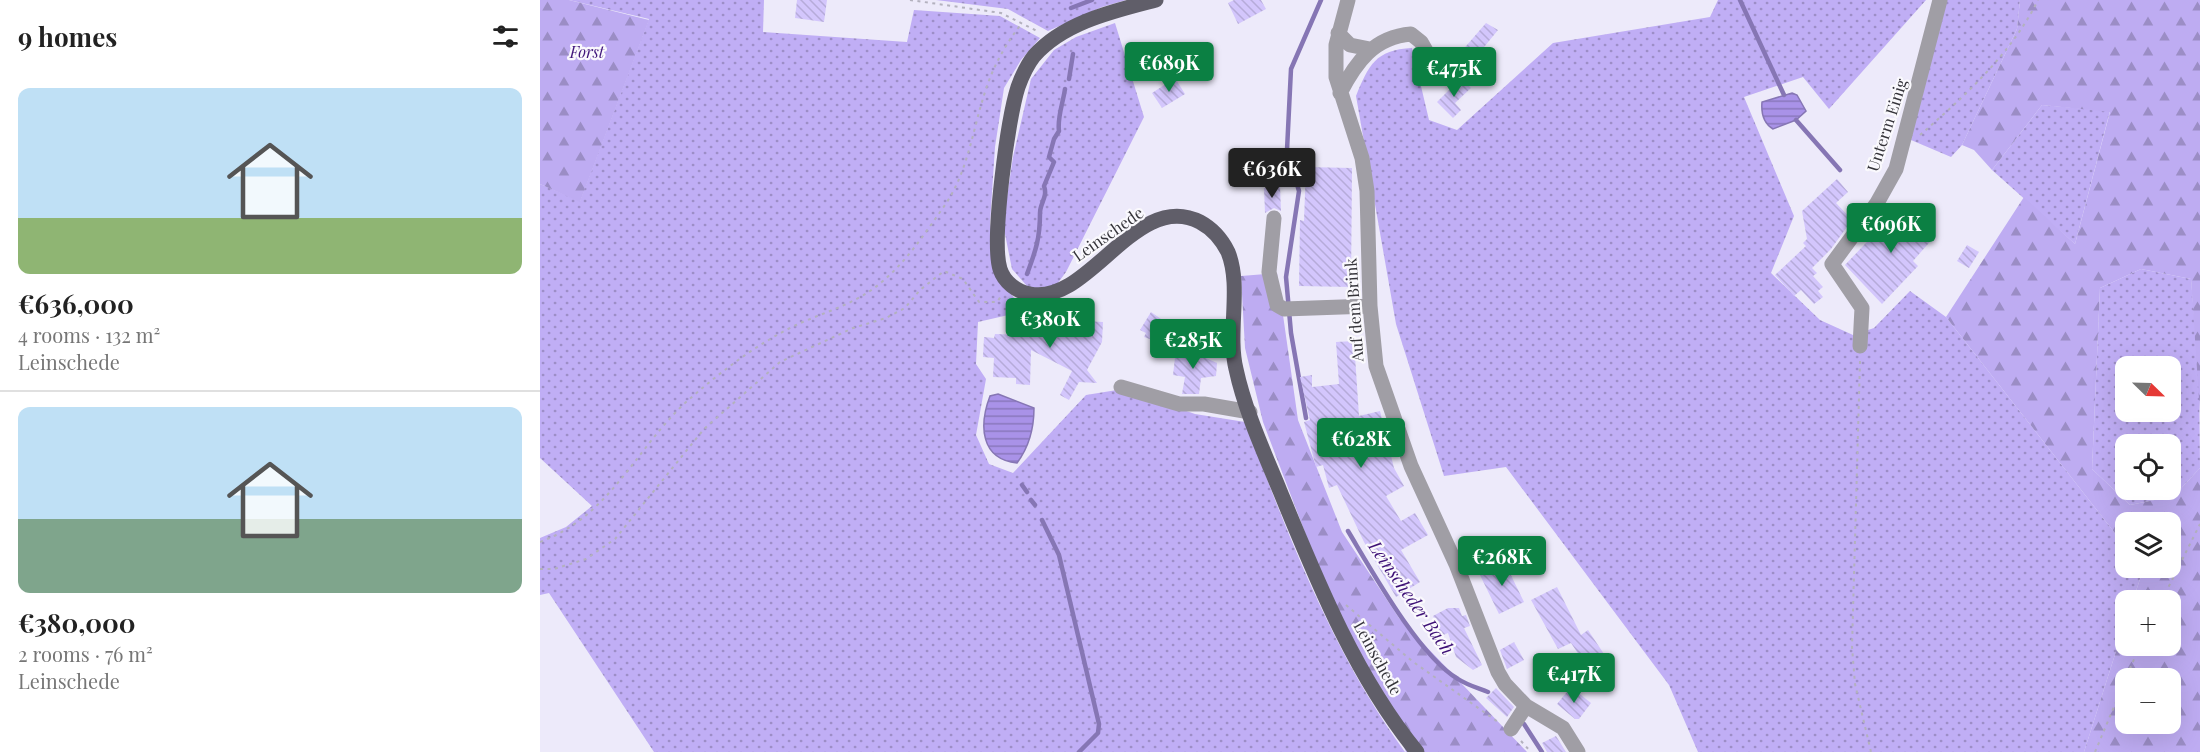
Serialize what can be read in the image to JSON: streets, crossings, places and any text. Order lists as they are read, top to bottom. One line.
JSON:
{"streets":{"main road":["Leinschede"],"street":["Unterm Einig","Auf dem Brink"]},"water":["Leinscheder Bach"],"parks":["Forst"],"north":"bottom right","page":{"heading":"9 homes","price":["€689K","€475K","€636K","€696K","€380K","€285K","€628K","€268K","€417K"],"list":[{"name":"€636,000","note":"4 rooms · 132 m² · Leinschede"},{"name":"€380,000","note":"2 rooms · 76 m² · Leinschede"}],"map_buttons":["+","−"]}}
